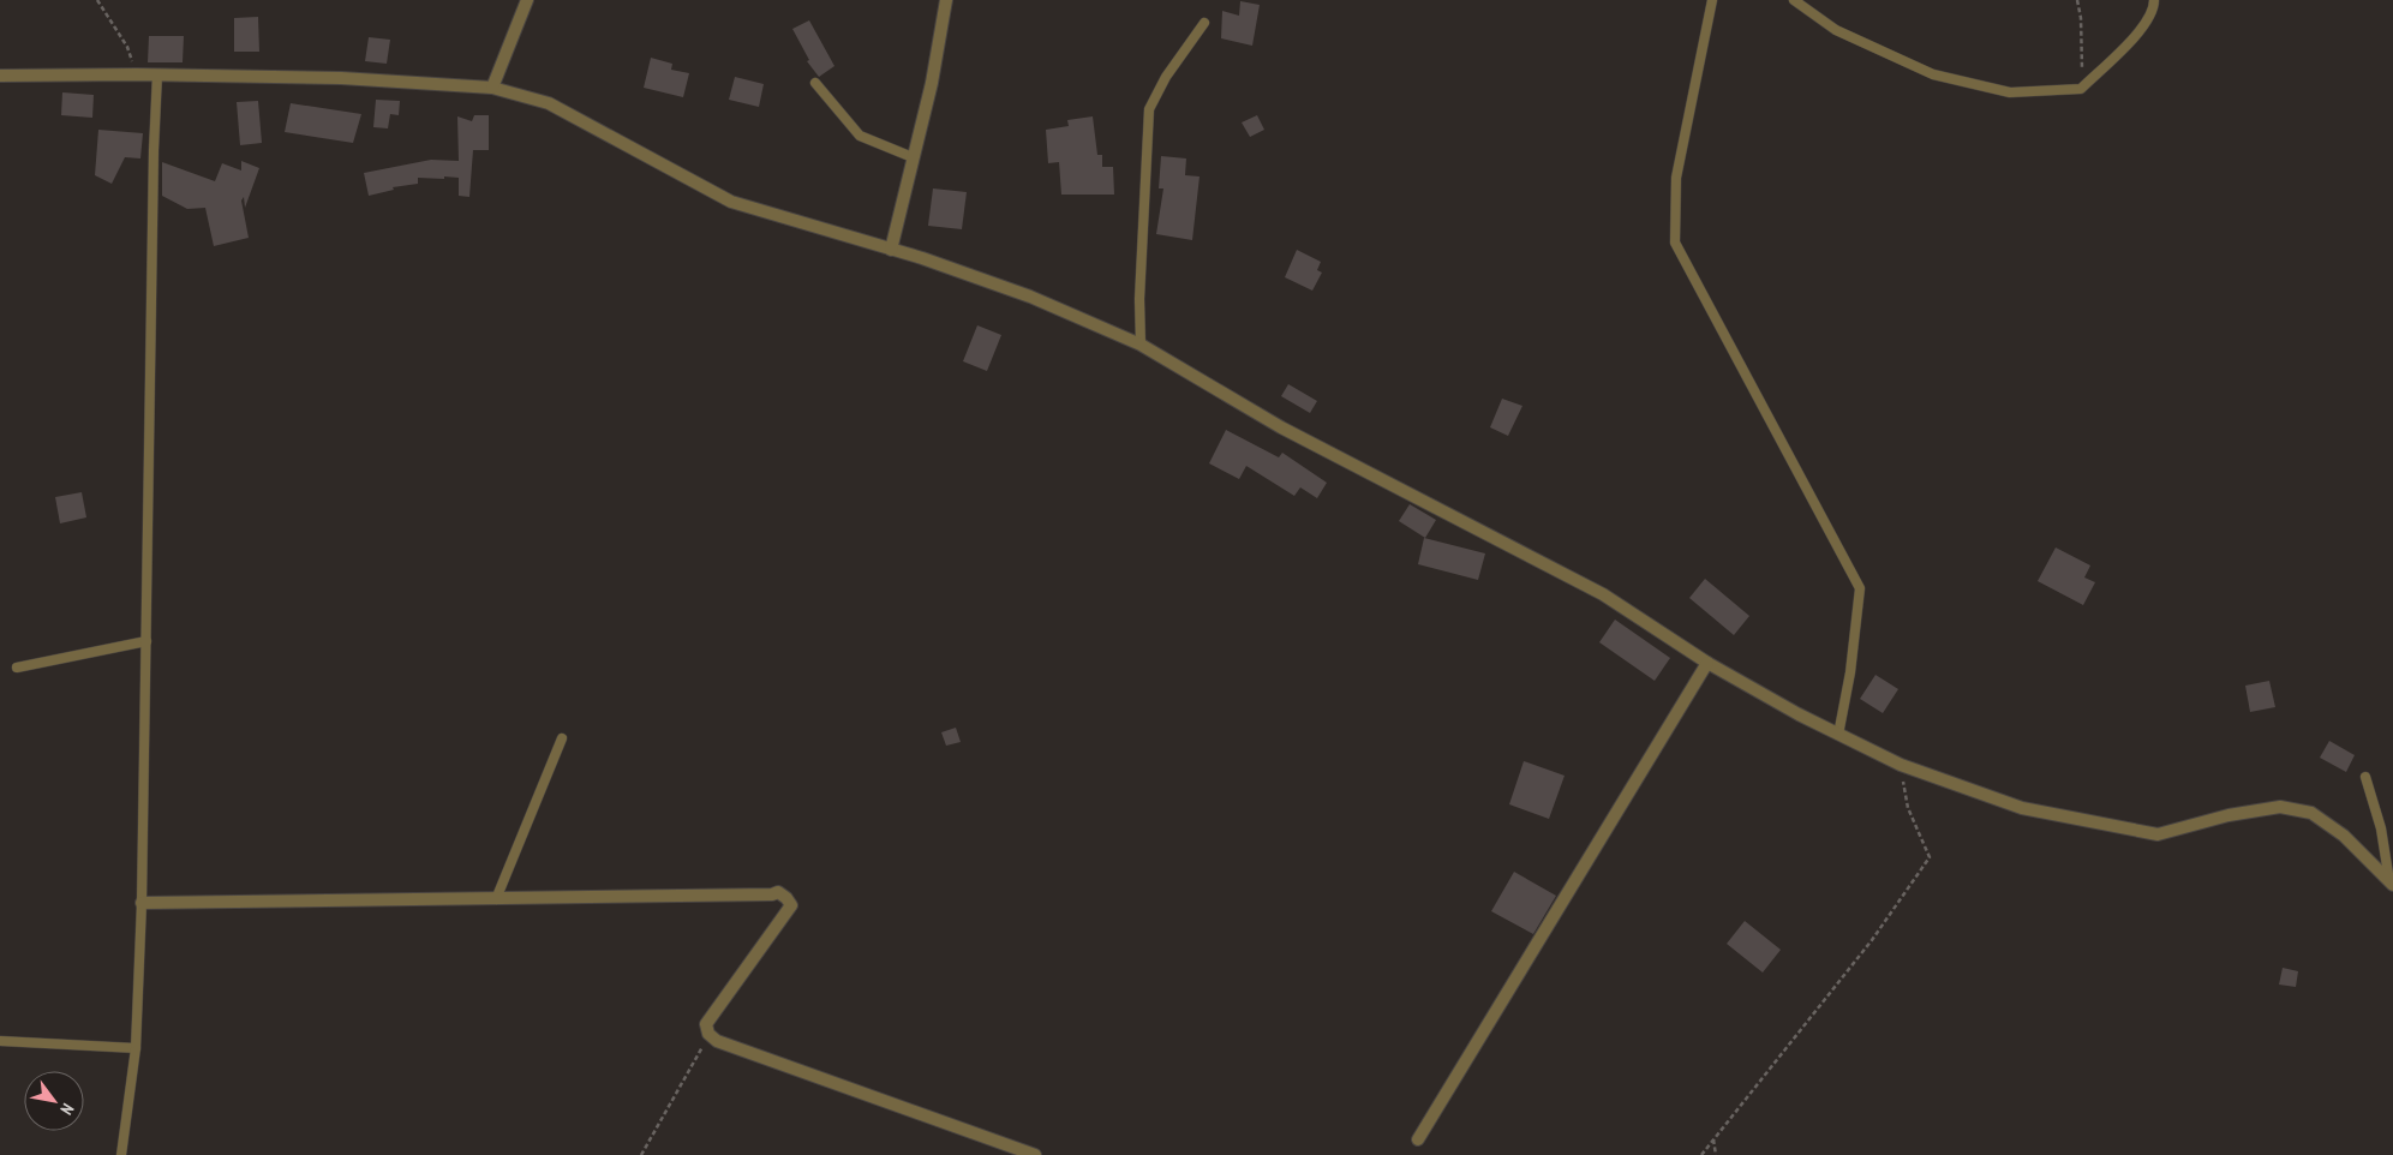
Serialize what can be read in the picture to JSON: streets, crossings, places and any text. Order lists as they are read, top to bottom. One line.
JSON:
{"north":"bottom right"}
